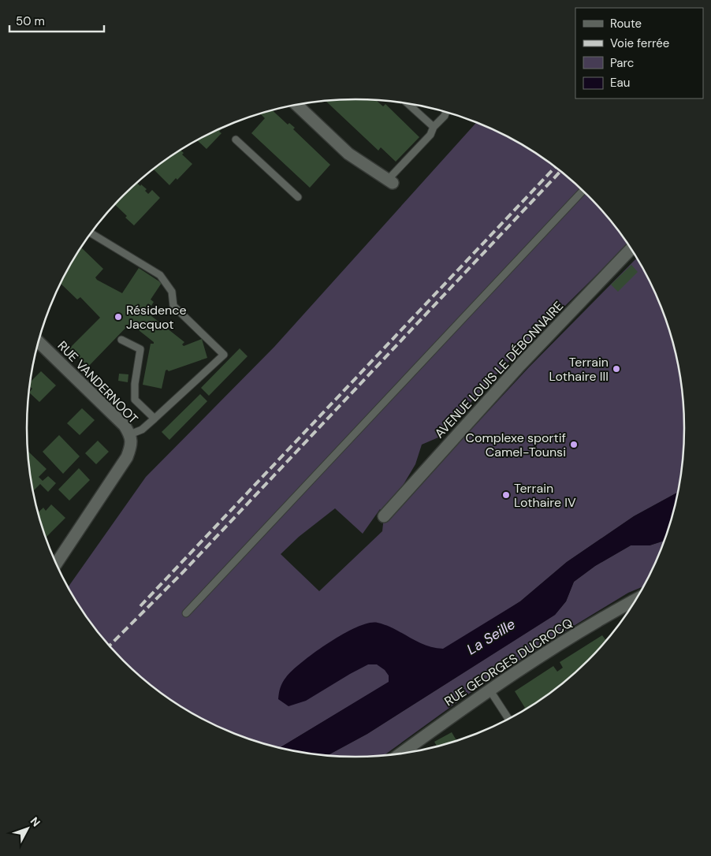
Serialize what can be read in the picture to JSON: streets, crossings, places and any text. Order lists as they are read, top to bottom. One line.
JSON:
{"streets":{"street":["AVENUE LOUIS LE DÉBONNAIRE","RUE VANDERNOOT","RUE GEORGES DUCROCQ"]},"water":["La Seille"],"places":["Résidence Jacquot","Terrain Lothaire III","Complexe sportif Camel-Tounsi","Terrain Lothaire IV"],"legend":["Route","Voie ferrée","Parc","Eau"],"scale_bar":"50 m","north":"top right"}
